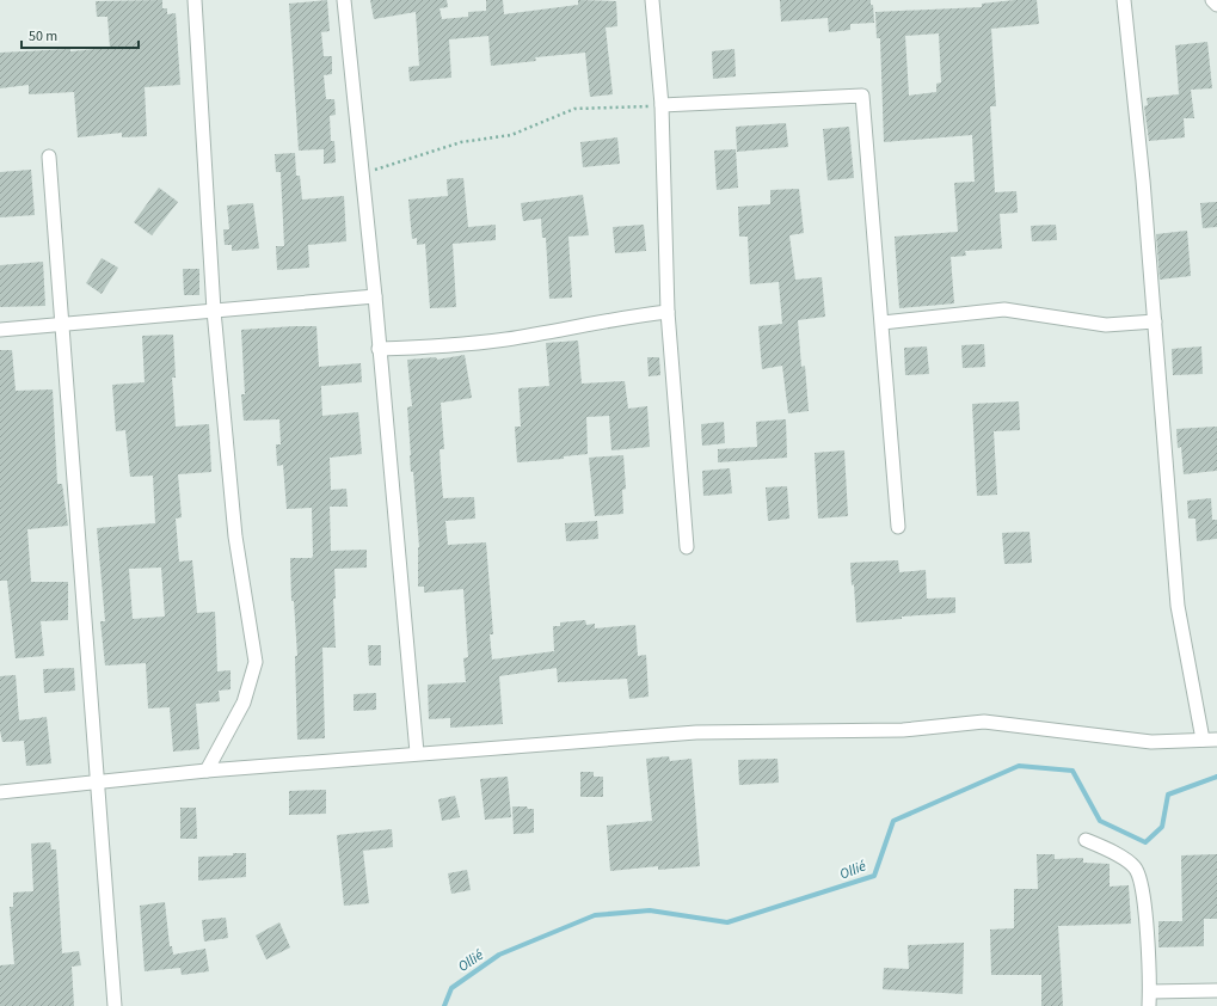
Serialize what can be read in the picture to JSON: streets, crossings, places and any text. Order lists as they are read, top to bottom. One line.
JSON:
{"water":["Ollié"],"scale_bar":"50 m"}
